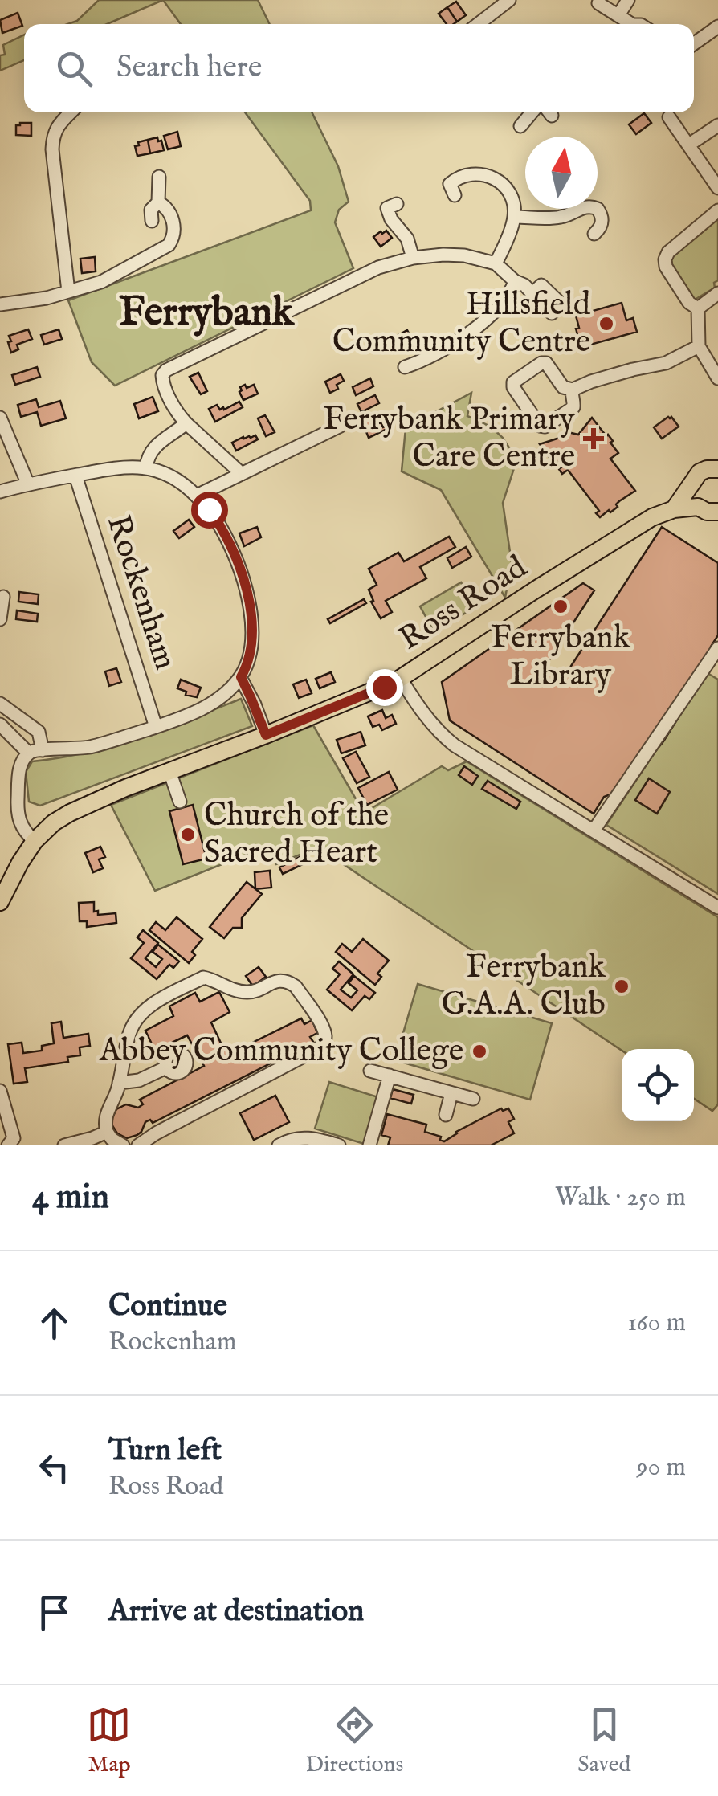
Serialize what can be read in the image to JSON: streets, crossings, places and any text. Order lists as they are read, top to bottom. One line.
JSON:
{"streets":{"main road":["Ross Road"],"street":["Rockenham"]},"districts":["Ferrybank"],"places":{"other":["Hillsfield Community Centre","Ferrybank Library","Church of the Sacred Heart","Ferrybank G.A.A. Club","Abbey Community College"],"health":["Ferrybank Primary Care Centre"]},"north":"top","page":{"search":"Search here","heading":["4 min","Walk · 250 m"],"list":[["Continue","Rockenham","160 m"],["Turn left","Ross Road","90 m"],"Arrive at destination"],"nav":["Map","Directions","Saved"]}}
